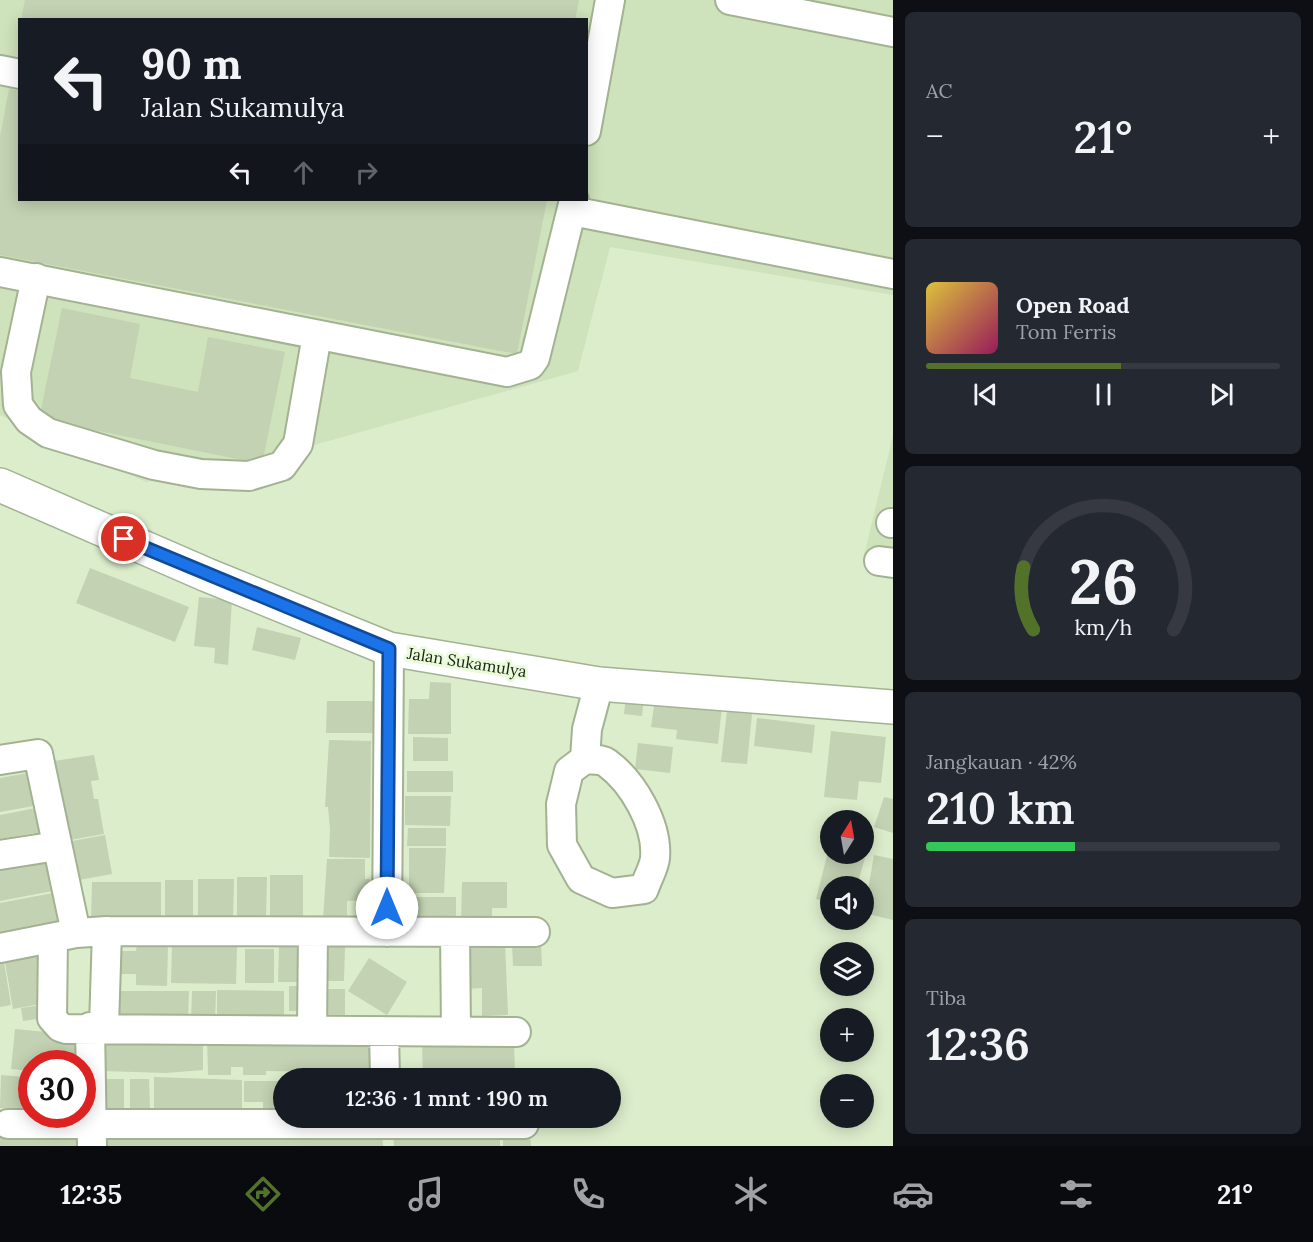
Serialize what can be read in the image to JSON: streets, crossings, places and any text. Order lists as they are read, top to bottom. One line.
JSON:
{"streets":{"main road":["Jalan Sukamulya"]},"north":"top","page":{"tile":["AC",["Jangkauan · 42%","210 km"],["Tiba","12:36"]],"turn":["90 m","Jalan Sukamulya"],"heat":["−","21°","+"],"song":["Open Road","Tom Ferris"],"map_buttons":["+","−"],"limit":"30","trip":"12:36 · 1 mnt · 190 m","tabs":["12:35","21°"],"gauge":["26","km/h"]}}
